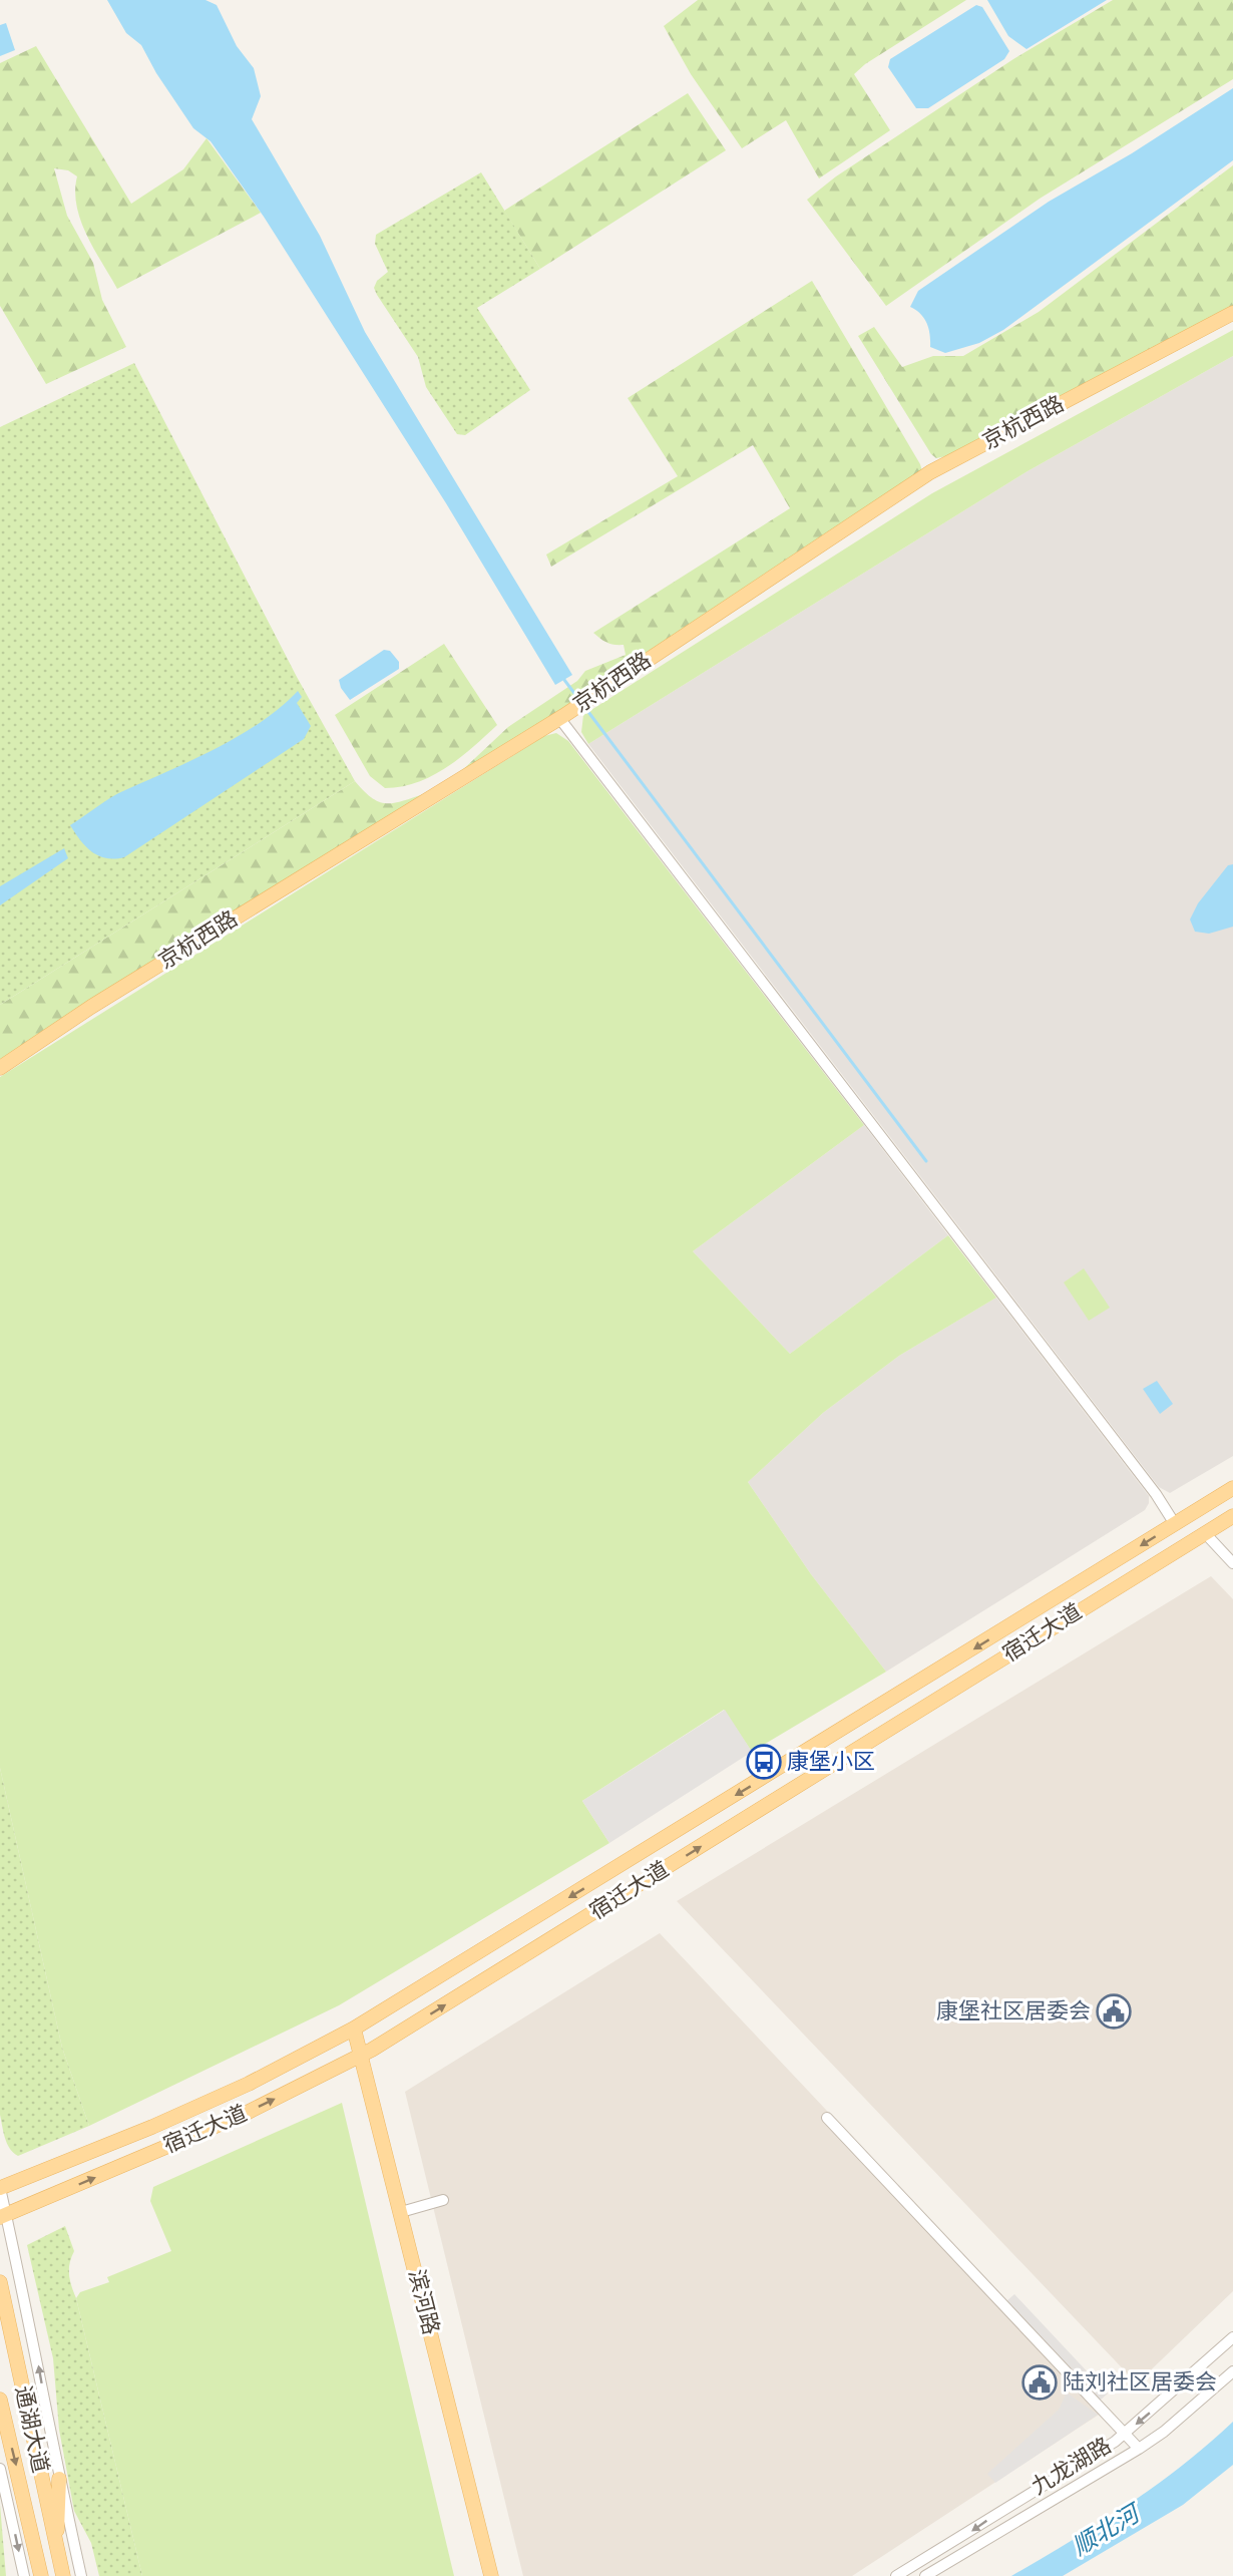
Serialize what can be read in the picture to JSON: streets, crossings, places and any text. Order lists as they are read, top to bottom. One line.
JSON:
{"streets":{"main road":["京杭西路","宿迁大道","滨河路","通湖大道"],"street":["九龙湖路"]},"crossings":[["宿迁大道","滨河路"]],"water":["顺北河"],"places":{"bus stop":["康堡小区"],"public building":["康堡社区居委会","陆刘社区居委会"]}}
